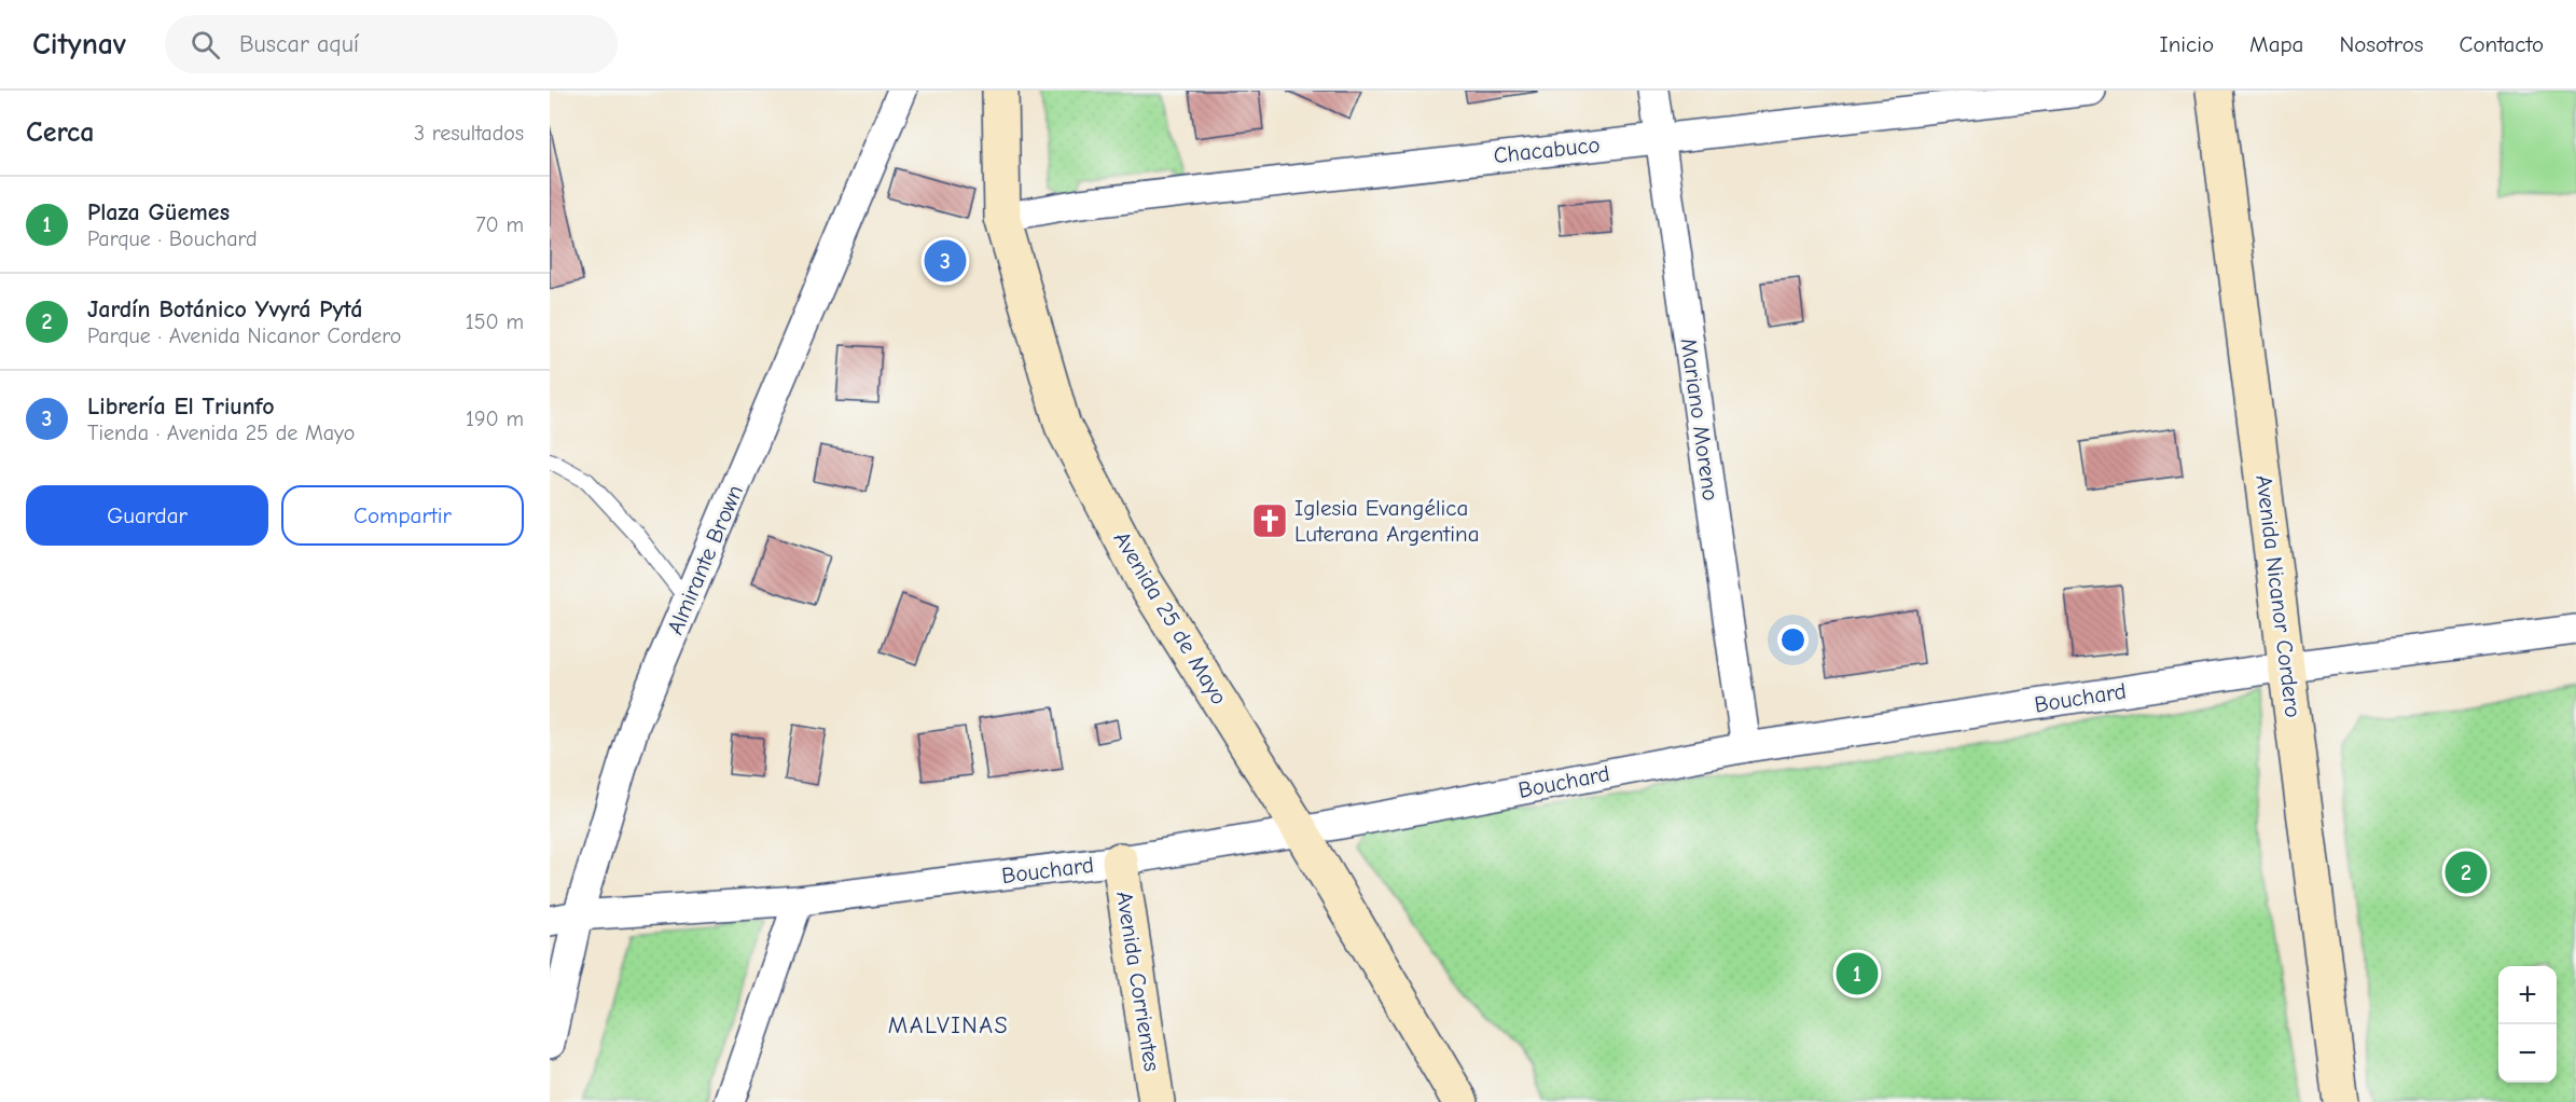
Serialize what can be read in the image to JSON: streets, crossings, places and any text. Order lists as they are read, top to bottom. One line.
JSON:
{"streets":{"main road":["Avenida Nicanor Cordero","Avenida 25 de Mayo","Avenida Corrientes"],"street":["Chacabuco","Mariano Moreno","Almirante Brown","Bouchard"]},"crossings":[["Chacabuco","Mariano Moreno"],["Chacabuco","Avenida 25 de Mayo"],["Mariano Moreno","Bouchard"],["Almirante Brown","Bouchard"],["Avenida Nicanor Cordero","Bouchard"],["Avenida 25 de Mayo","Bouchard"],["Bouchard","Avenida Corrientes"]],"districts":["MALVINAS"],"places":{"church":["Iglesia Evangélica Luterana Argentina"]},"page":{"header":"Citynav","search":"Buscar aquí","nav":["Inicio","Mapa","Nosotros","Contacto"],"heading":["Cerca","3 resultados"],"list":[{"mark":"1","name":"Plaza Güemes","note":"Parque · Bouchard","value":"70 m"},{"mark":"2","name":"Jardín Botánico Yvyrá Pytá","note":"Parque · Avenida Nicanor Cordero","value":"150 m"},{"mark":"3","name":"Librería El Triunfo","note":"Tienda · Avenida 25 de Mayo","value":"190 m"}],"pins":["3","2","1"],"buttons":["Guardar","Compartir"],"map_buttons":["+","−"]}}
